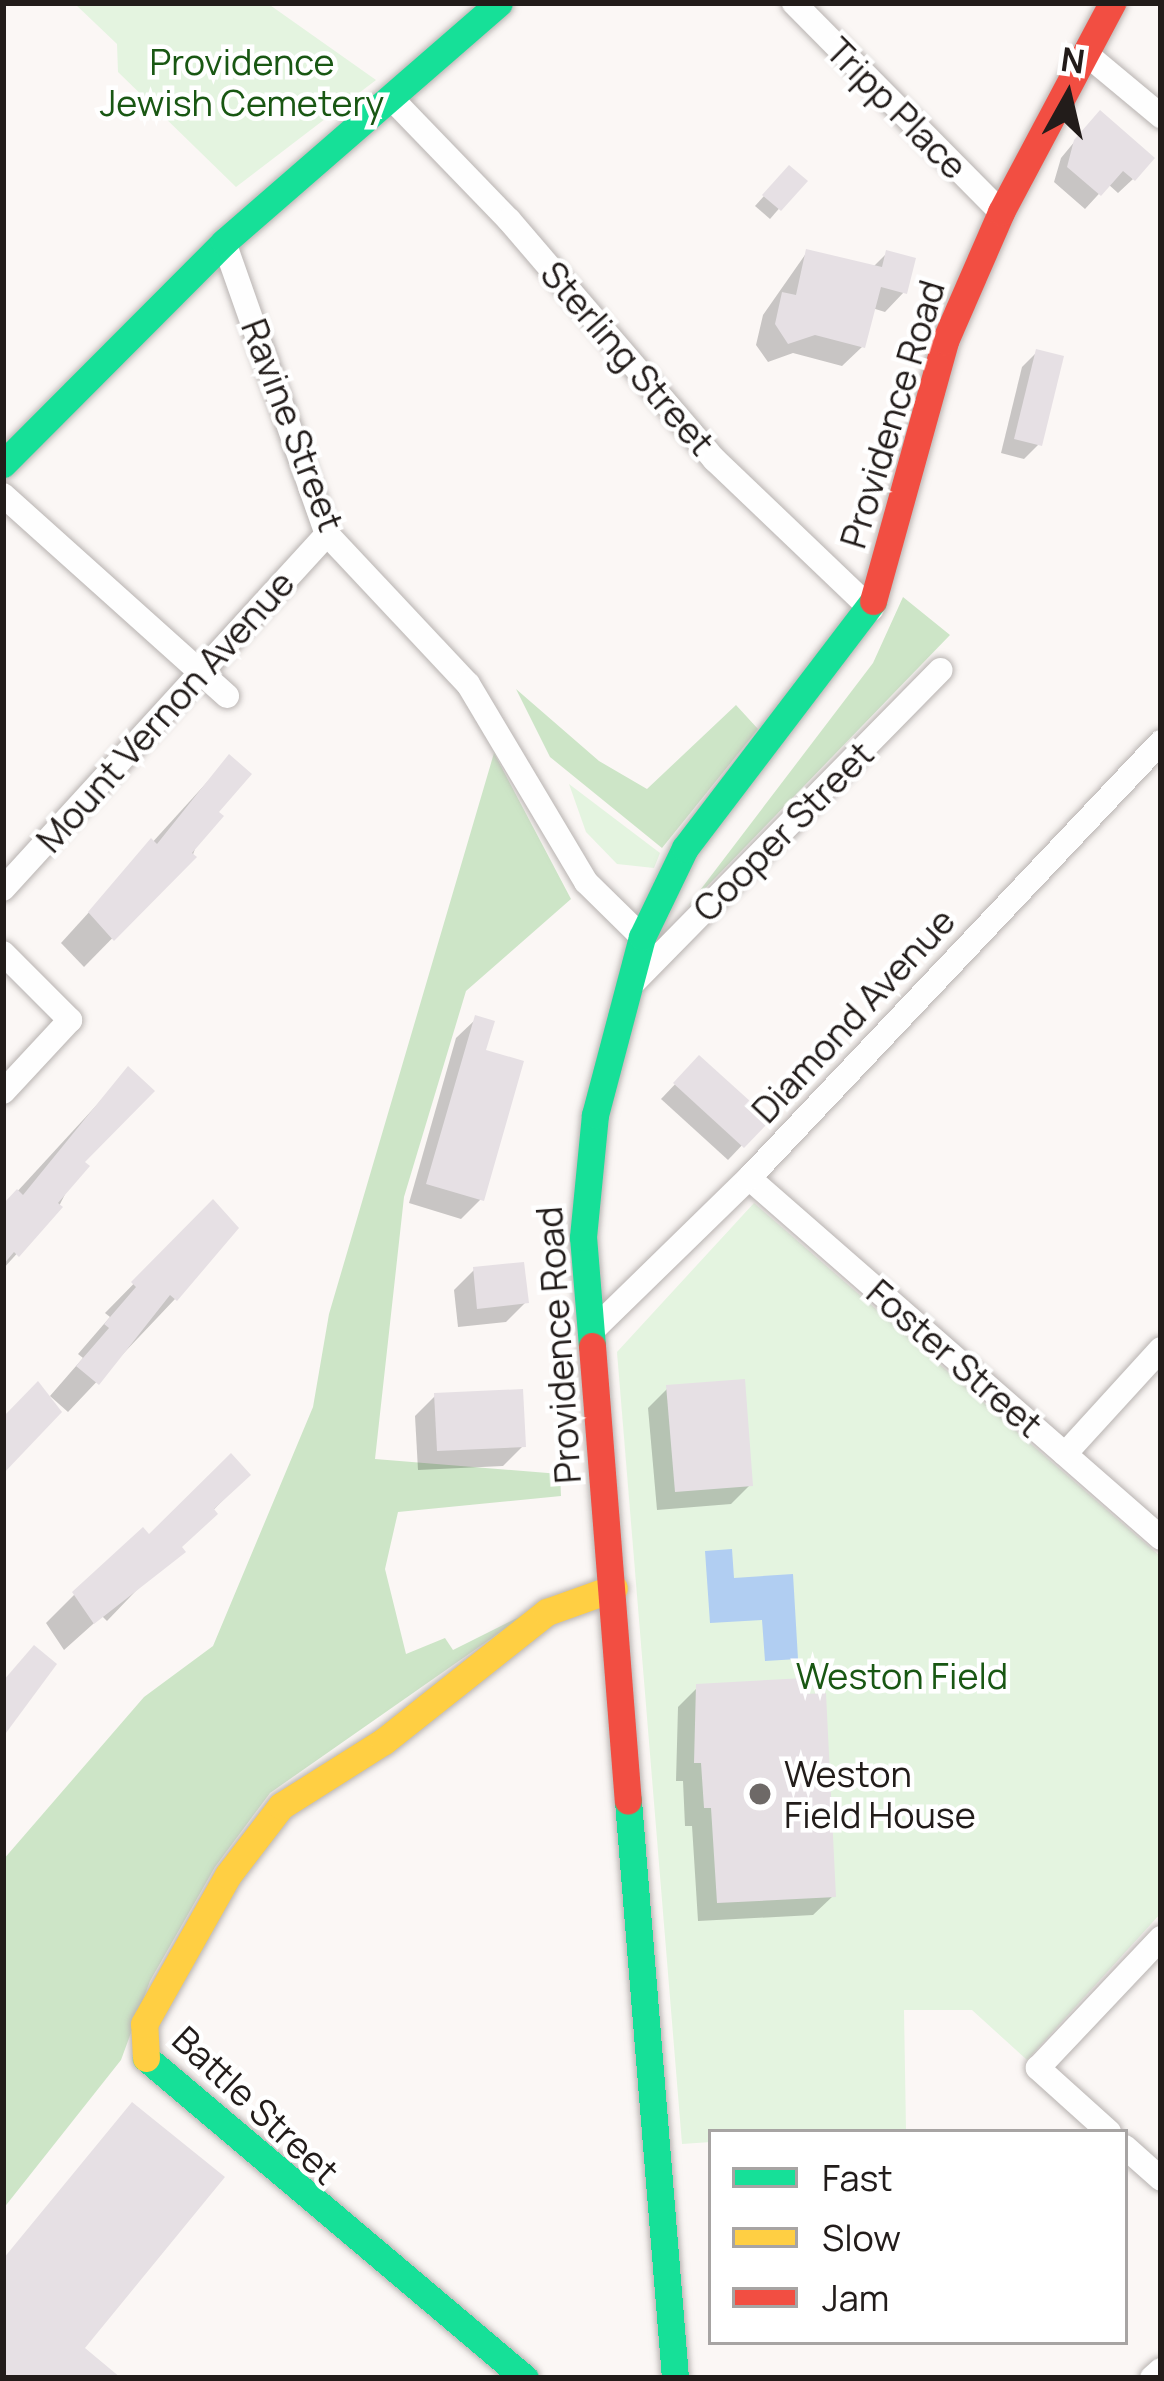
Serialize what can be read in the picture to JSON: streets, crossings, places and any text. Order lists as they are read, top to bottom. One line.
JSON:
{"streets":{"main road":["Providence Road","Battle Street"],"street":["Tripp Place","Sterling Street","Ravine Street","Mount Vernon Avenue","Cooper Street","Diamond Avenue","Foster Street"]},"crossings":[["Tripp Place","Providence Road"],["Sterling Street","Providence Road"],["Providence Road","Ravine Street"],["Providence Road","Cooper Street"],["Providence Road","Diamond Avenue"],["Providence Road","Battle Street"],["Ravine Street","Mount Vernon Avenue"],["Diamond Avenue","Foster Street"]],"parks":["Providence Jewish Cemetery","Weston Field"],"places":["Weston Field House"],"legend":["Fast","Slow","Jam"],"north":"top"}
